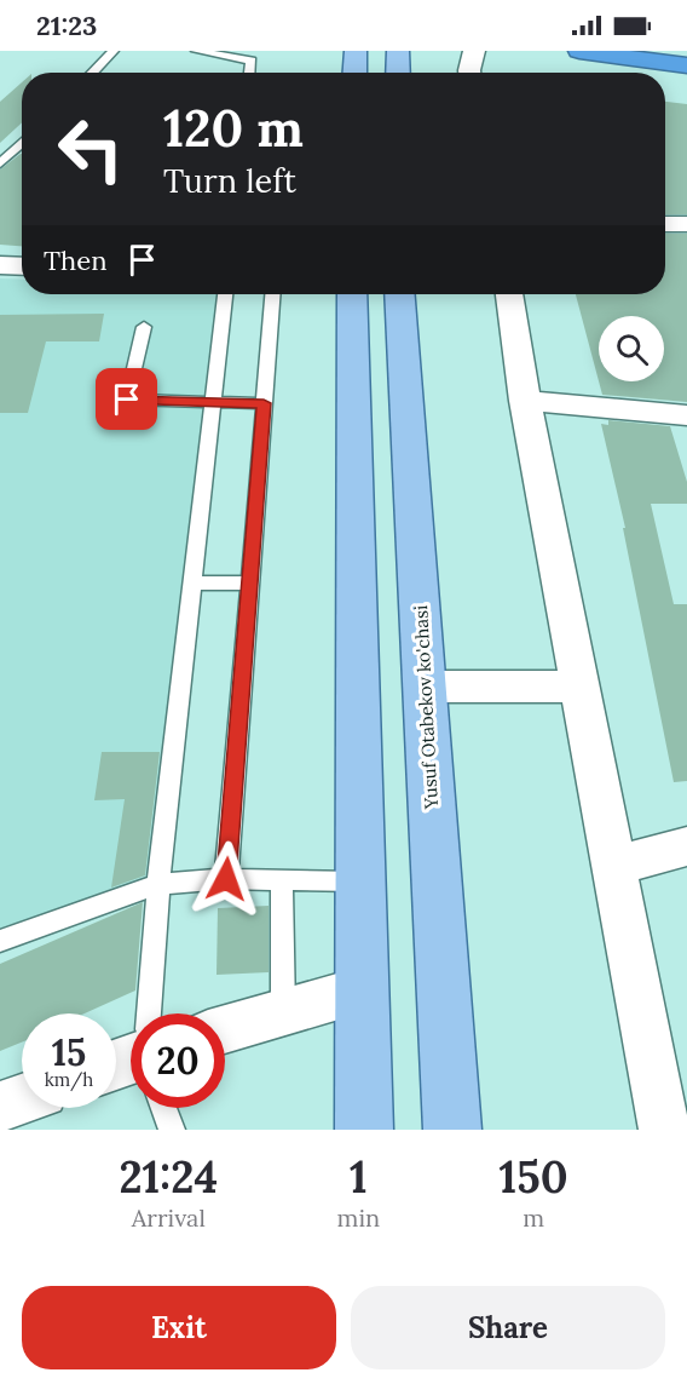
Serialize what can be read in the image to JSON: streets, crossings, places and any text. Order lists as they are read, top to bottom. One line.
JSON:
{"streets":{"main road":["Yusuf Otabekov ko'chasi"]},"page":{"status":"21:23","turn":["120 m","Turn left"],"then":"Then","speed":"15 km/h","limit":"20","eta":["21:24","Arrival","1","min","150","m"],"buttons":["Exit","Share"]}}
